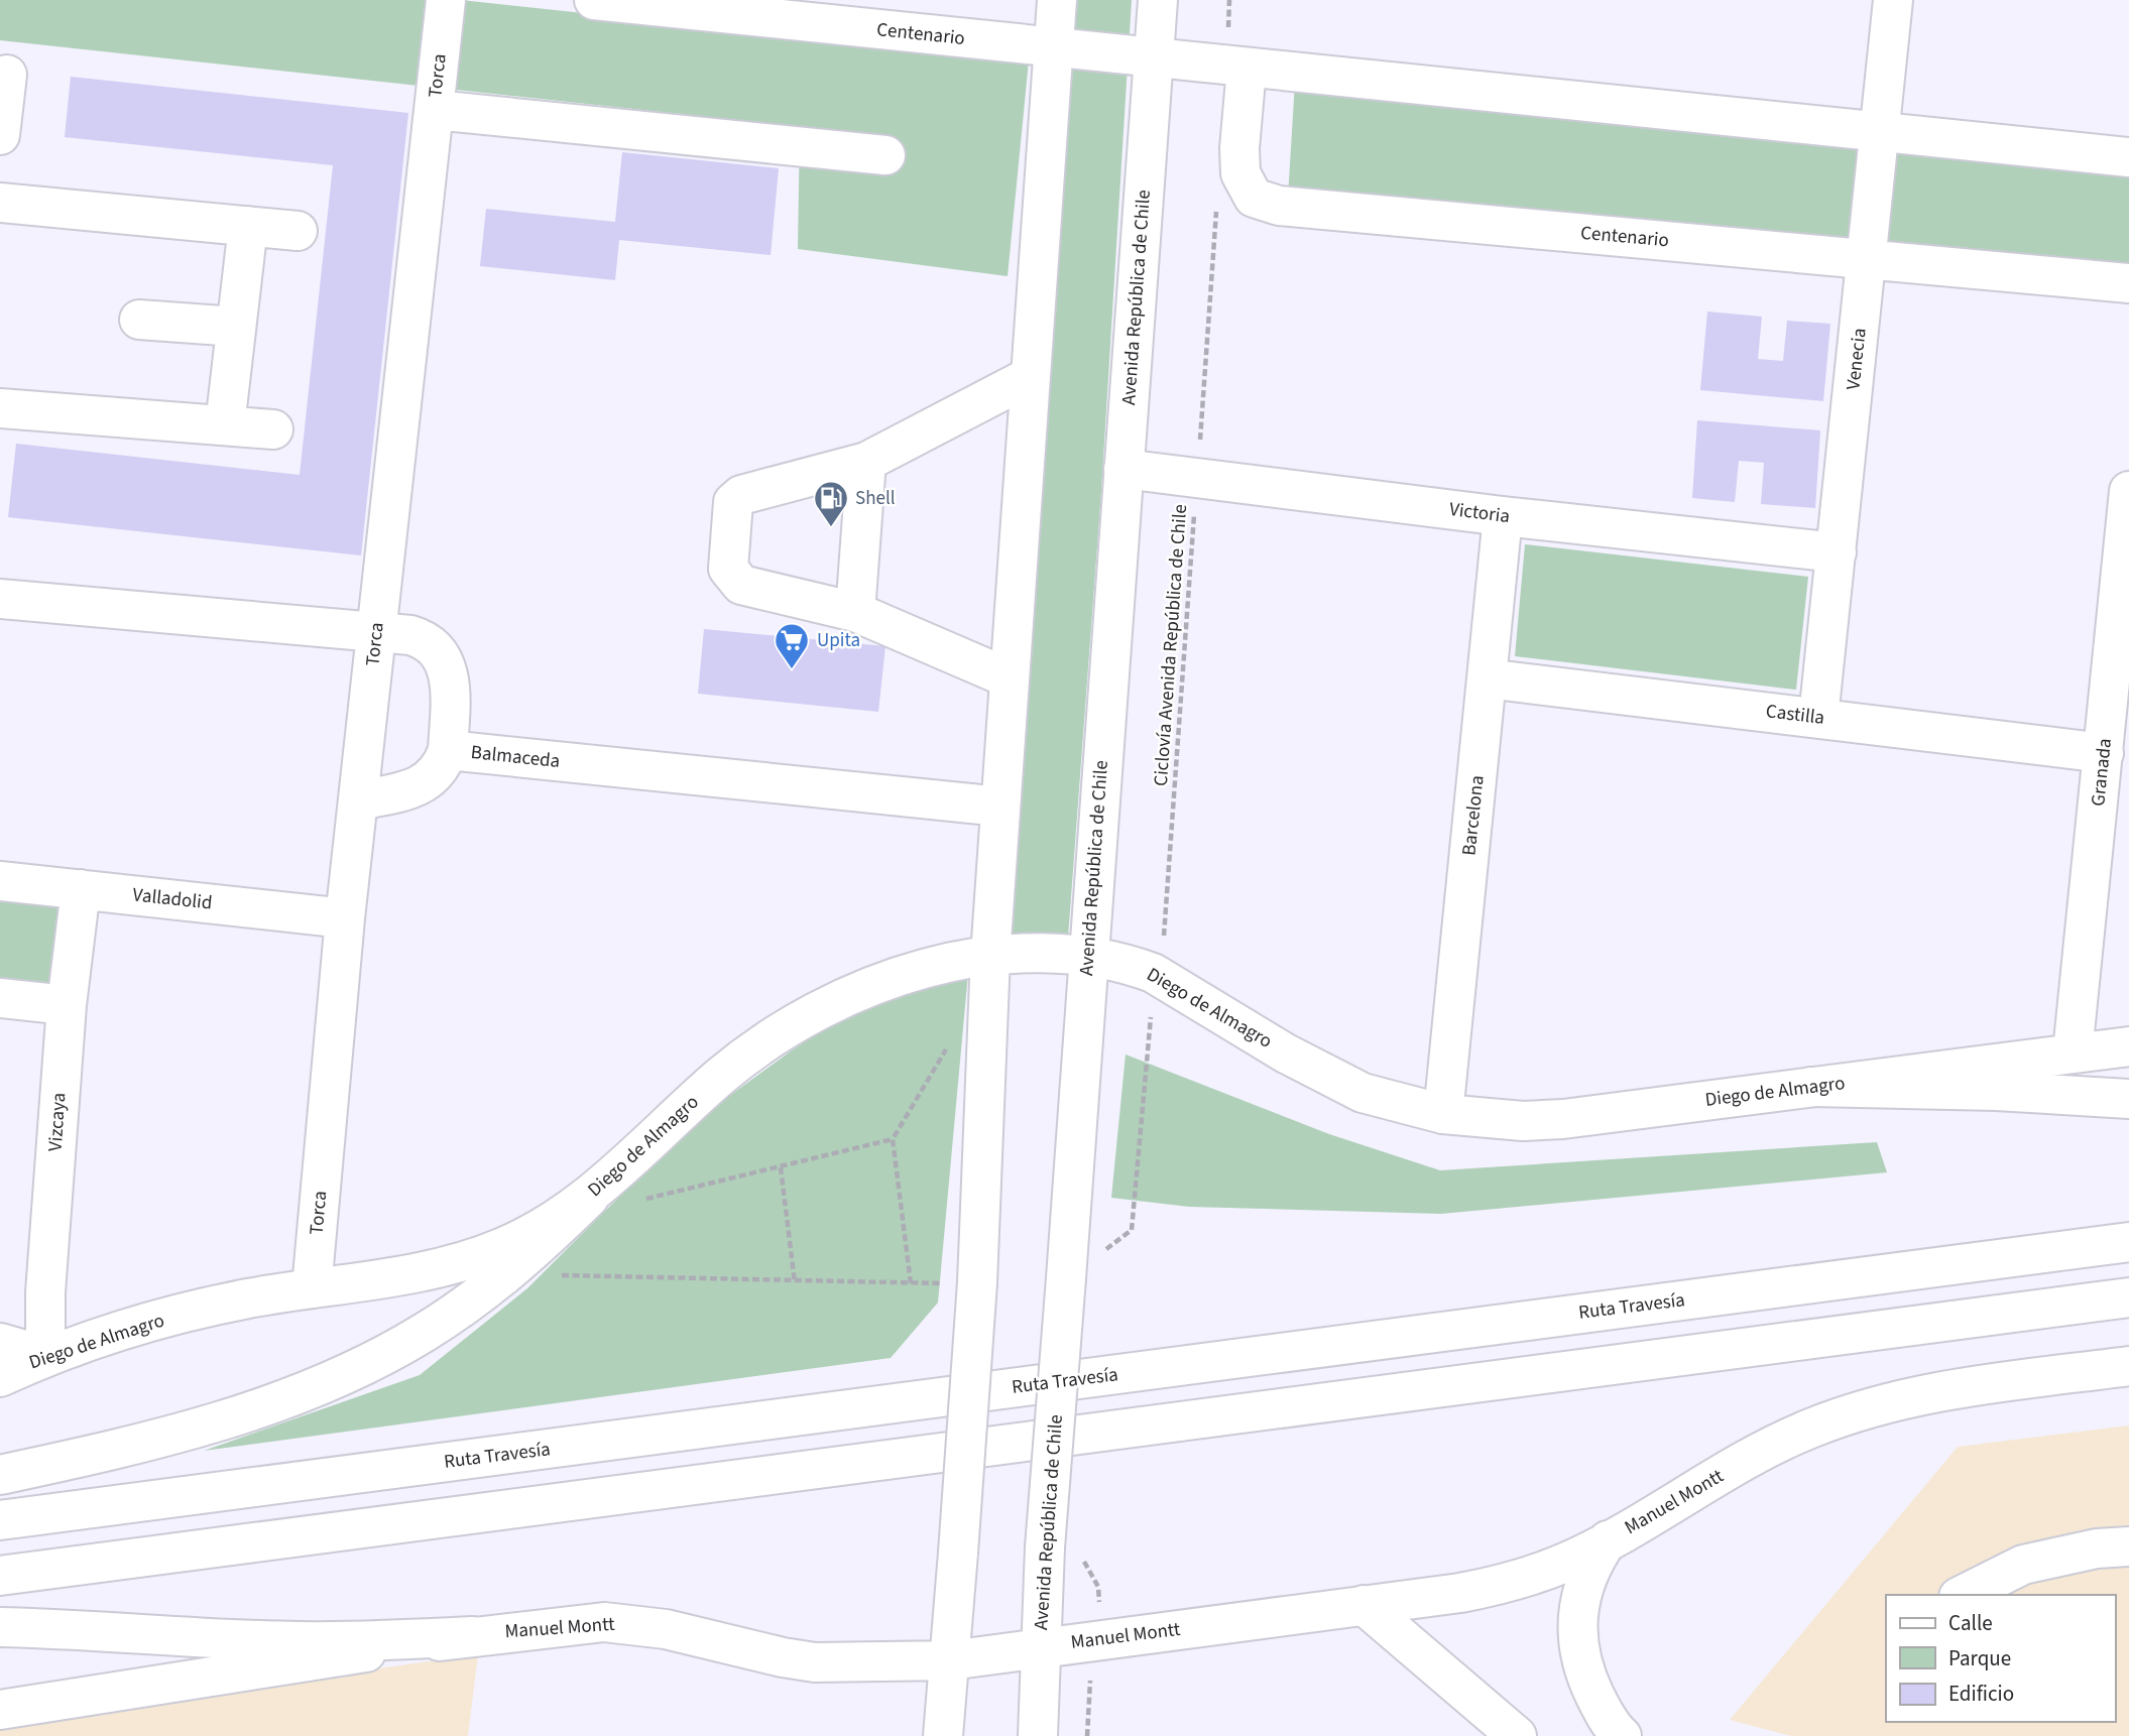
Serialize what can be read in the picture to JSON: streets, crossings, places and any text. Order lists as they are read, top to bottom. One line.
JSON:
{"streets":{"main road":["Centenario","Torca","Avenida República de Chile","Venecia","Victoria","Castilla","Balmaceda","Granada","Barcelona","Valladolid","Diego de Almagro","Vizcaya","Ruta Travesía","Manuel Montt"],"path":["Ciclovía Avenida República de Chile"]},"crossings":[["Centenario","Avenida República de Chile"],["Centenario","Venecia"],["Torca","Balmaceda"],["Torca","Valladolid"],["Torca","Diego de Almagro"],["Avenida República de Chile","Victoria"],["Avenida República de Chile","Diego de Almagro"],["Avenida República de Chile","Manuel Montt"],["Venecia","Victoria"],["Venecia","Castilla"],["Victoria","Ciclovía Avenida República de Chile"],["Victoria","Barcelona"],["Ciclovía Avenida República de Chile","Diego de Almagro"],["Castilla","Granada"],["Castilla","Barcelona"],["Granada","Diego de Almagro"],["Barcelona","Diego de Almagro"],["Valladolid","Vizcaya"],["Diego de Almagro","Vizcaya"]],"places":{"fuel station":["Shell"],"supermarket":["Upita"]},"legend":["Calle","Parque","Edificio"]}
